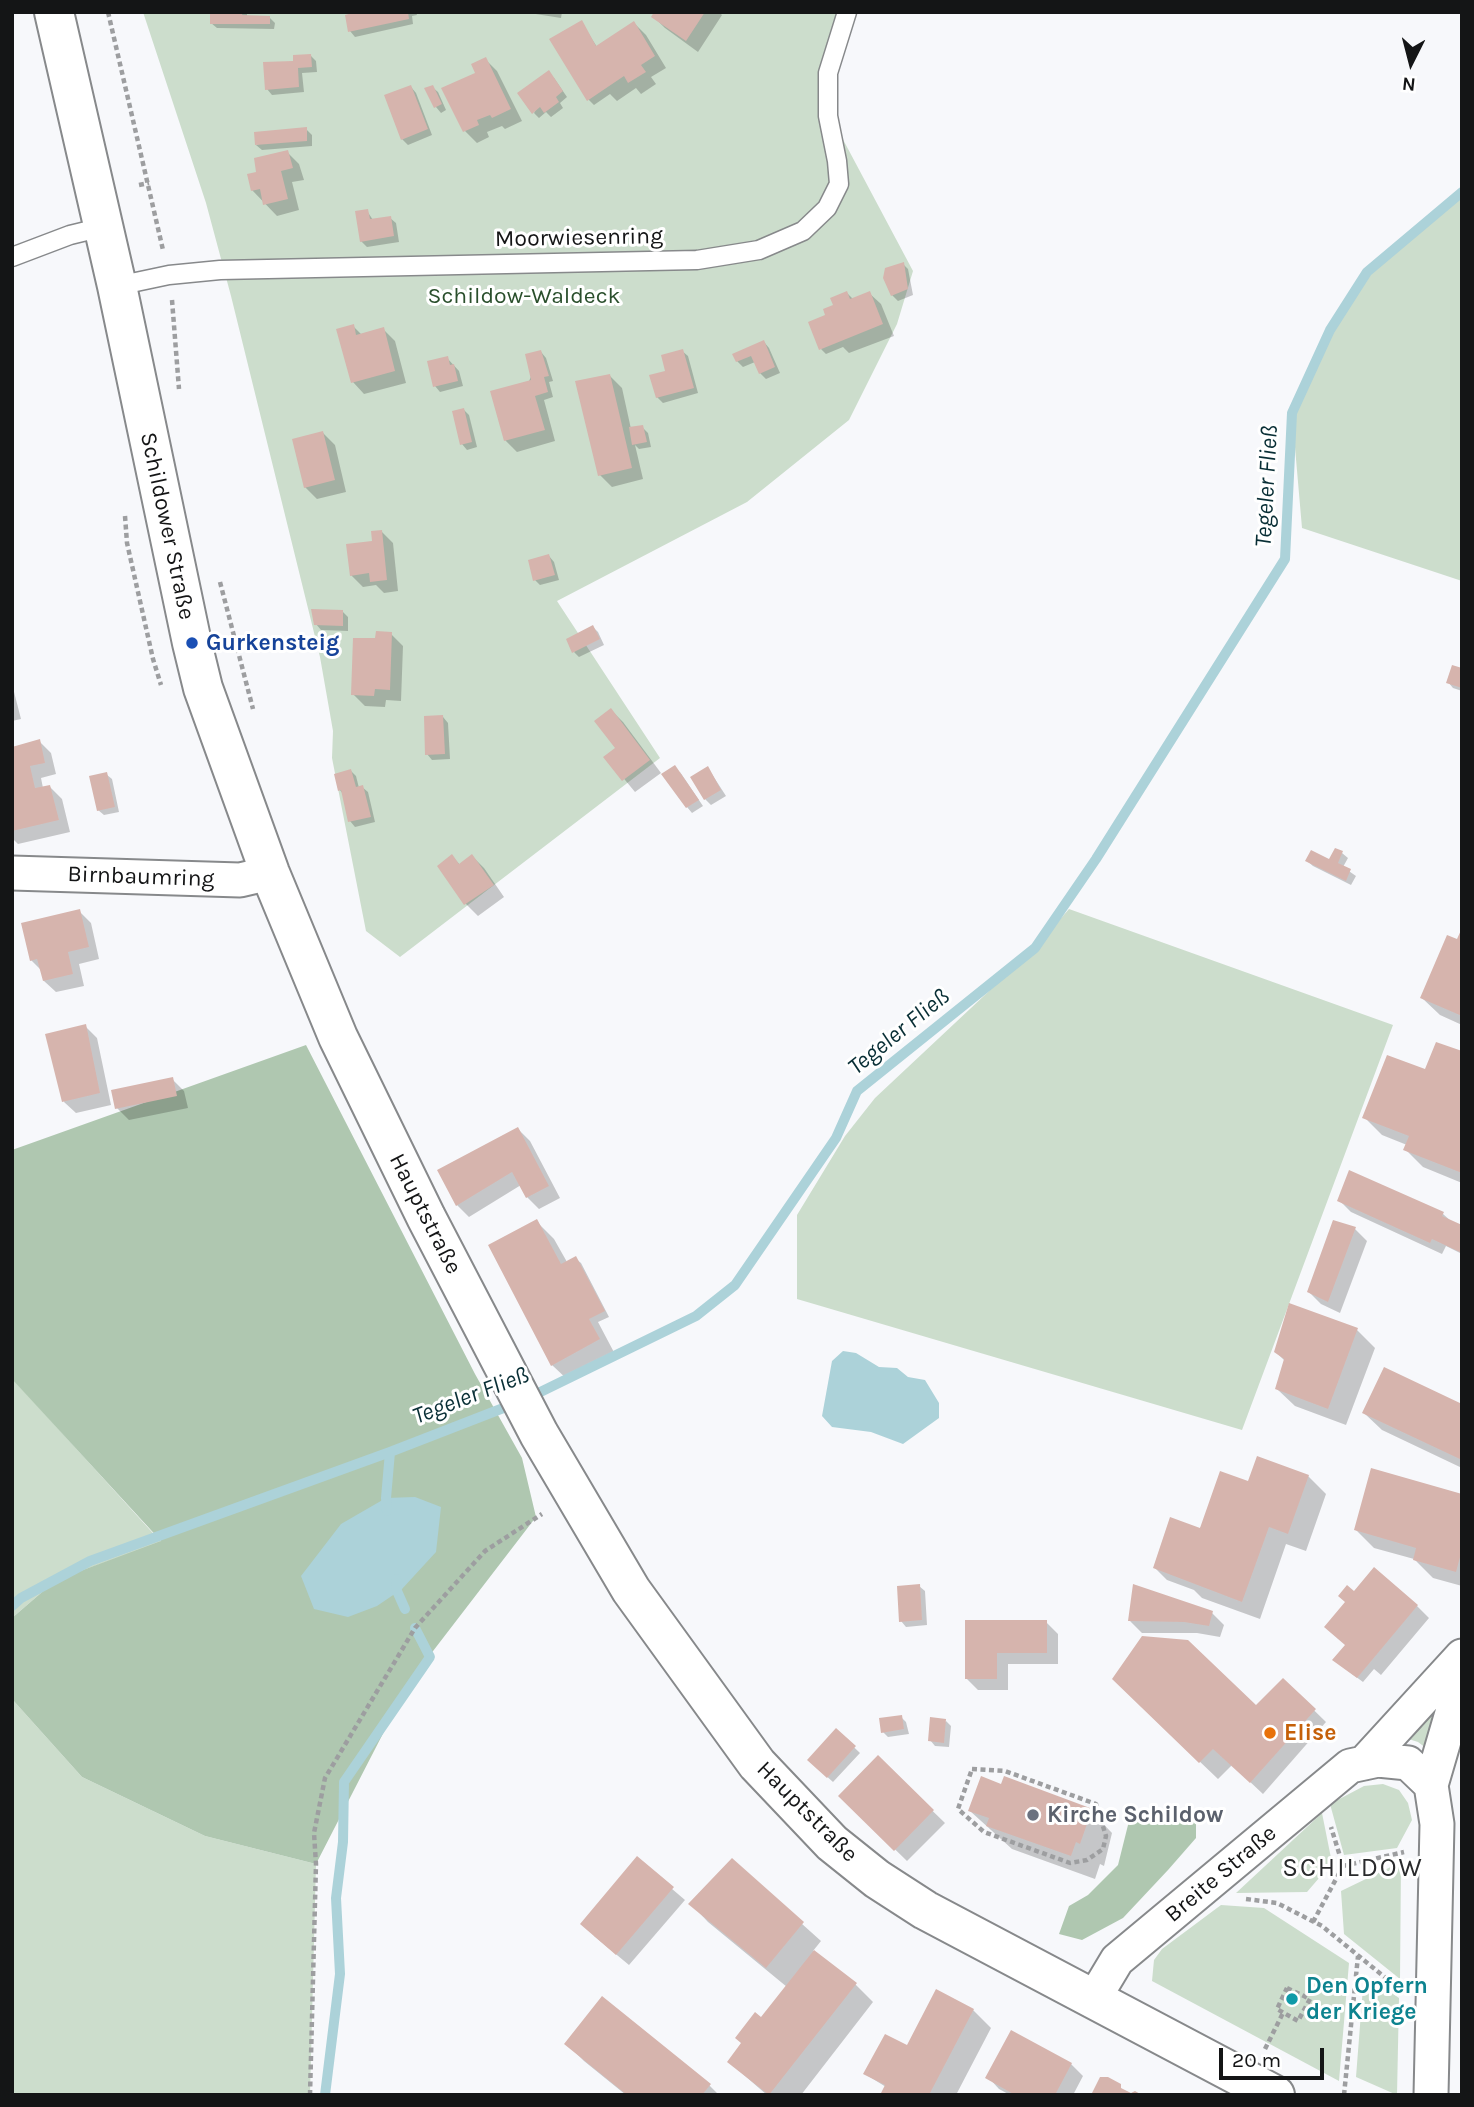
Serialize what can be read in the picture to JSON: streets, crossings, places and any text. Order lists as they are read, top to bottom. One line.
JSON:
{"streets":{"main road":["Schildower Straße","Hauptstraße"],"street":["Birnbaumring","Breite Straße"],"lane":["Moorwiesenring"]},"crossings":[["Moorwiesenring","Schildower Straße"],["Schildower Straße","Birnbaumring"],["Schildower Straße","Hauptstraße"],["Hauptstraße","Breite Straße"]],"districts":["SCHILDOW"],"water":["Tegeler Fließ"],"parks":["Schildow-Waldeck"],"places":["Gurkensteig","Elise","Kirche Schildow","Den Opfern der Kriege"],"scale_bar":"20 m","north":"bottom"}
